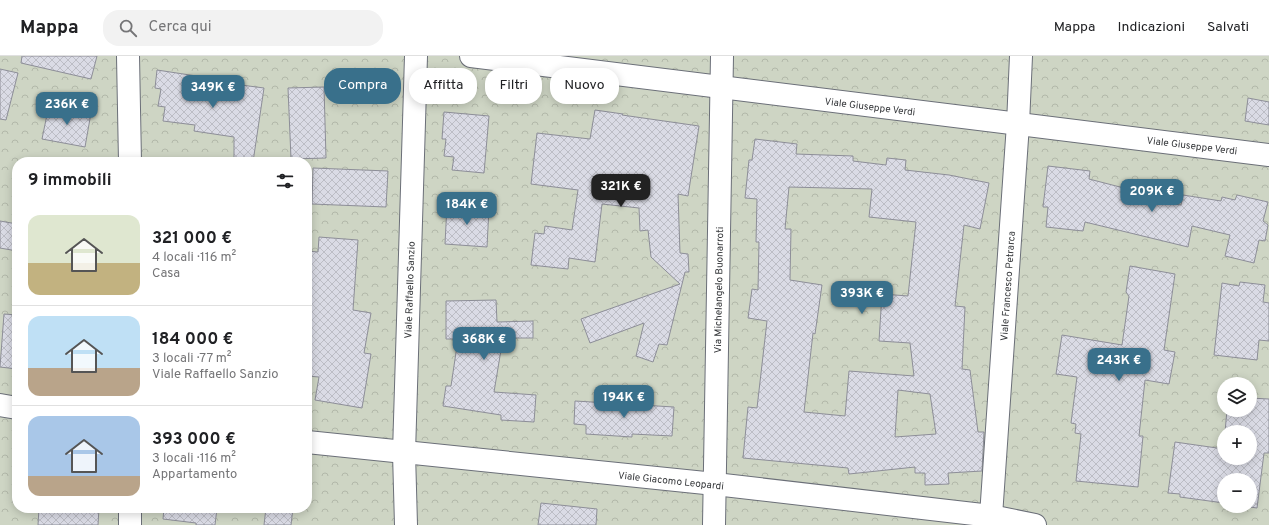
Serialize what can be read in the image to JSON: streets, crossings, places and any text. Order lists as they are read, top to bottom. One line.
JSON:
{"streets":{"street":["Viale Giuseppe Verdi","Viale Francesco Petrarca","Viale Raffaello Sanzio","Via Michelangelo Buonarroti","Viale Giacomo Leopardi"]},"crossings":[["Viale Giuseppe Verdi","Viale Francesco Petrarca"],["Viale Giuseppe Verdi","Via Michelangelo Buonarroti"],["Viale Francesco Petrarca","Viale Giacomo Leopardi"],["Viale Raffaello Sanzio","Viale Giacomo Leopardi"],["Via Michelangelo Buonarroti","Viale Giacomo Leopardi"]],"page":{"header":"Mappa","search":"Cerca qui","nav":["Mappa","Indicazioni","Salvati"],"chip":["Compra","Affitta","Filtri","Nuovo"],"price":["349K €","236K €","321K €","209K €","184K €","393K €","368K €","243K €","194K €"],"heading":"9 immobili","list":[{"name":"321 000 €","note":"4 locali · 116 m² · Casa"},{"name":"184 000 €","note":"3 locali · 77 m² · Viale Raffaello Sanzio"},{"name":"393 000 €","note":"3 locali · 116 m² · Appartamento"}],"map_buttons":["+","−"]}}
